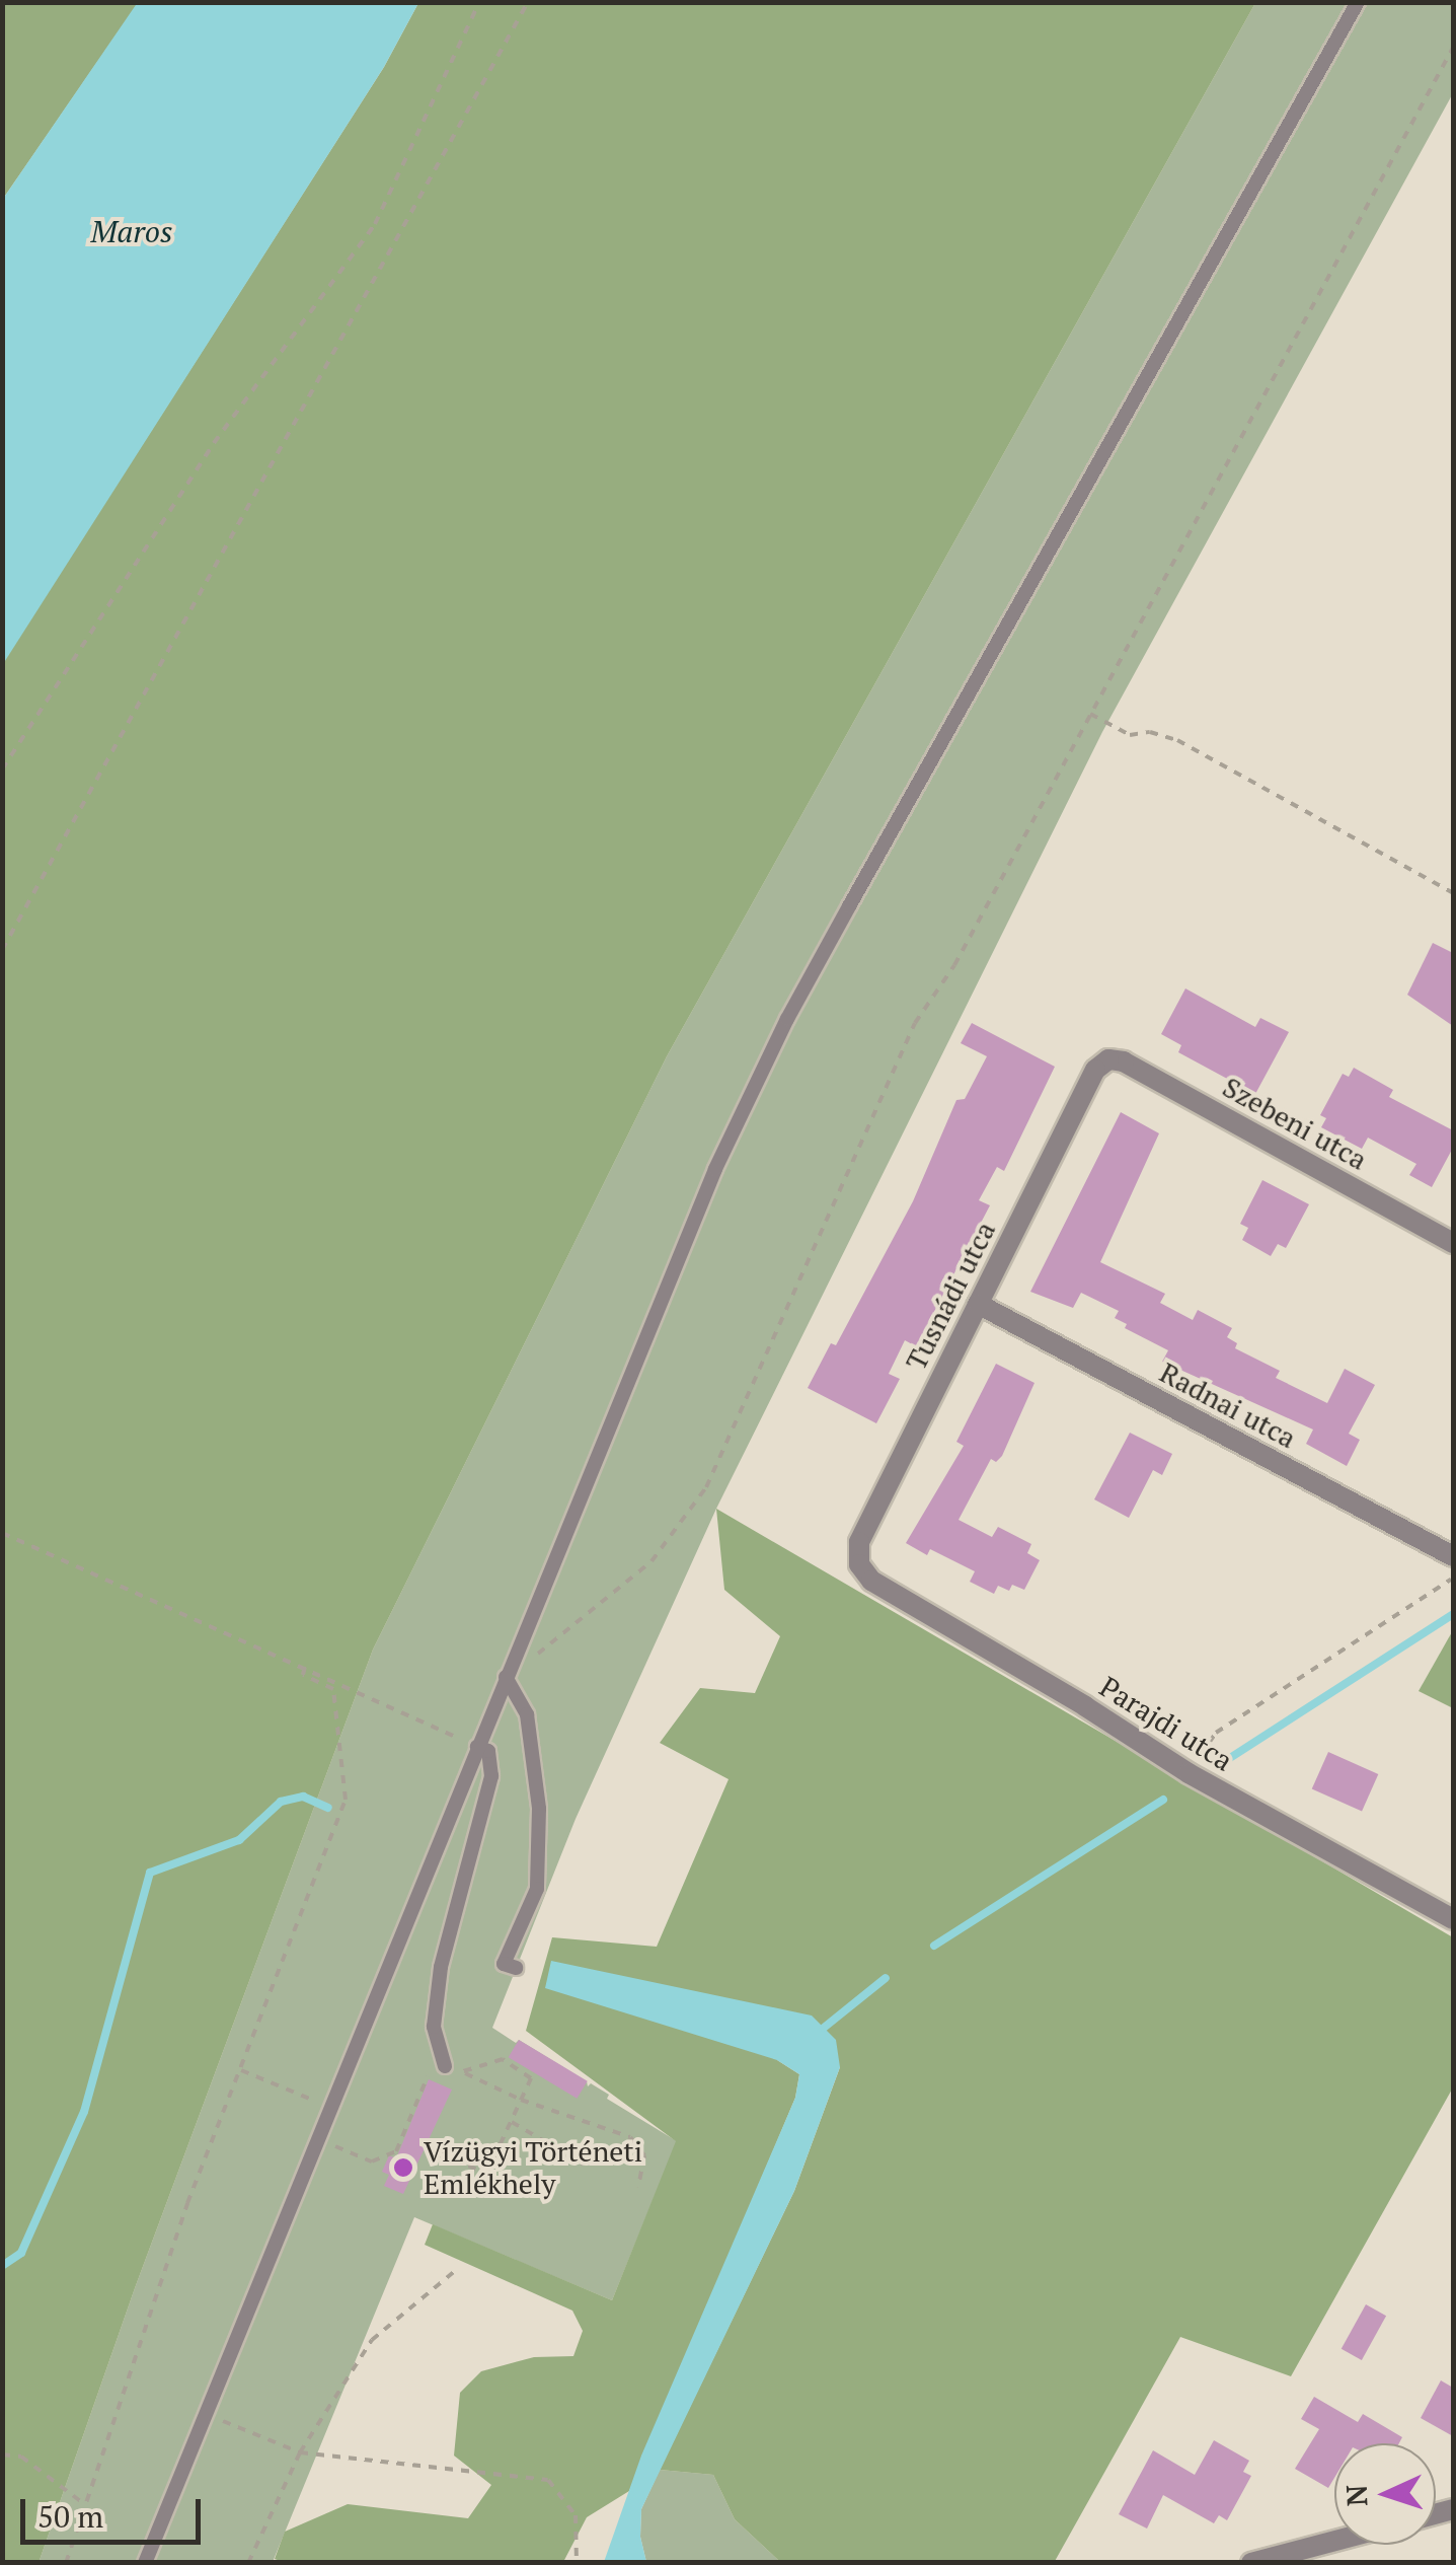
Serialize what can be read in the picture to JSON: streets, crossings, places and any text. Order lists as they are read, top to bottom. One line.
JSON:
{"streets":{"street":["Szebeni utca","Tusnádi utca","Radnai utca","Parajdi utca"]},"crossings":[["Szebeni utca","Tusnádi utca"],["Tusnádi utca","Radnai utca"],["Tusnádi utca","Parajdi utca"]],"water":["Maros"],"places":["Vízügyi Történeti Emlékhely"],"scale_bar":"50 m","north":"left"}
